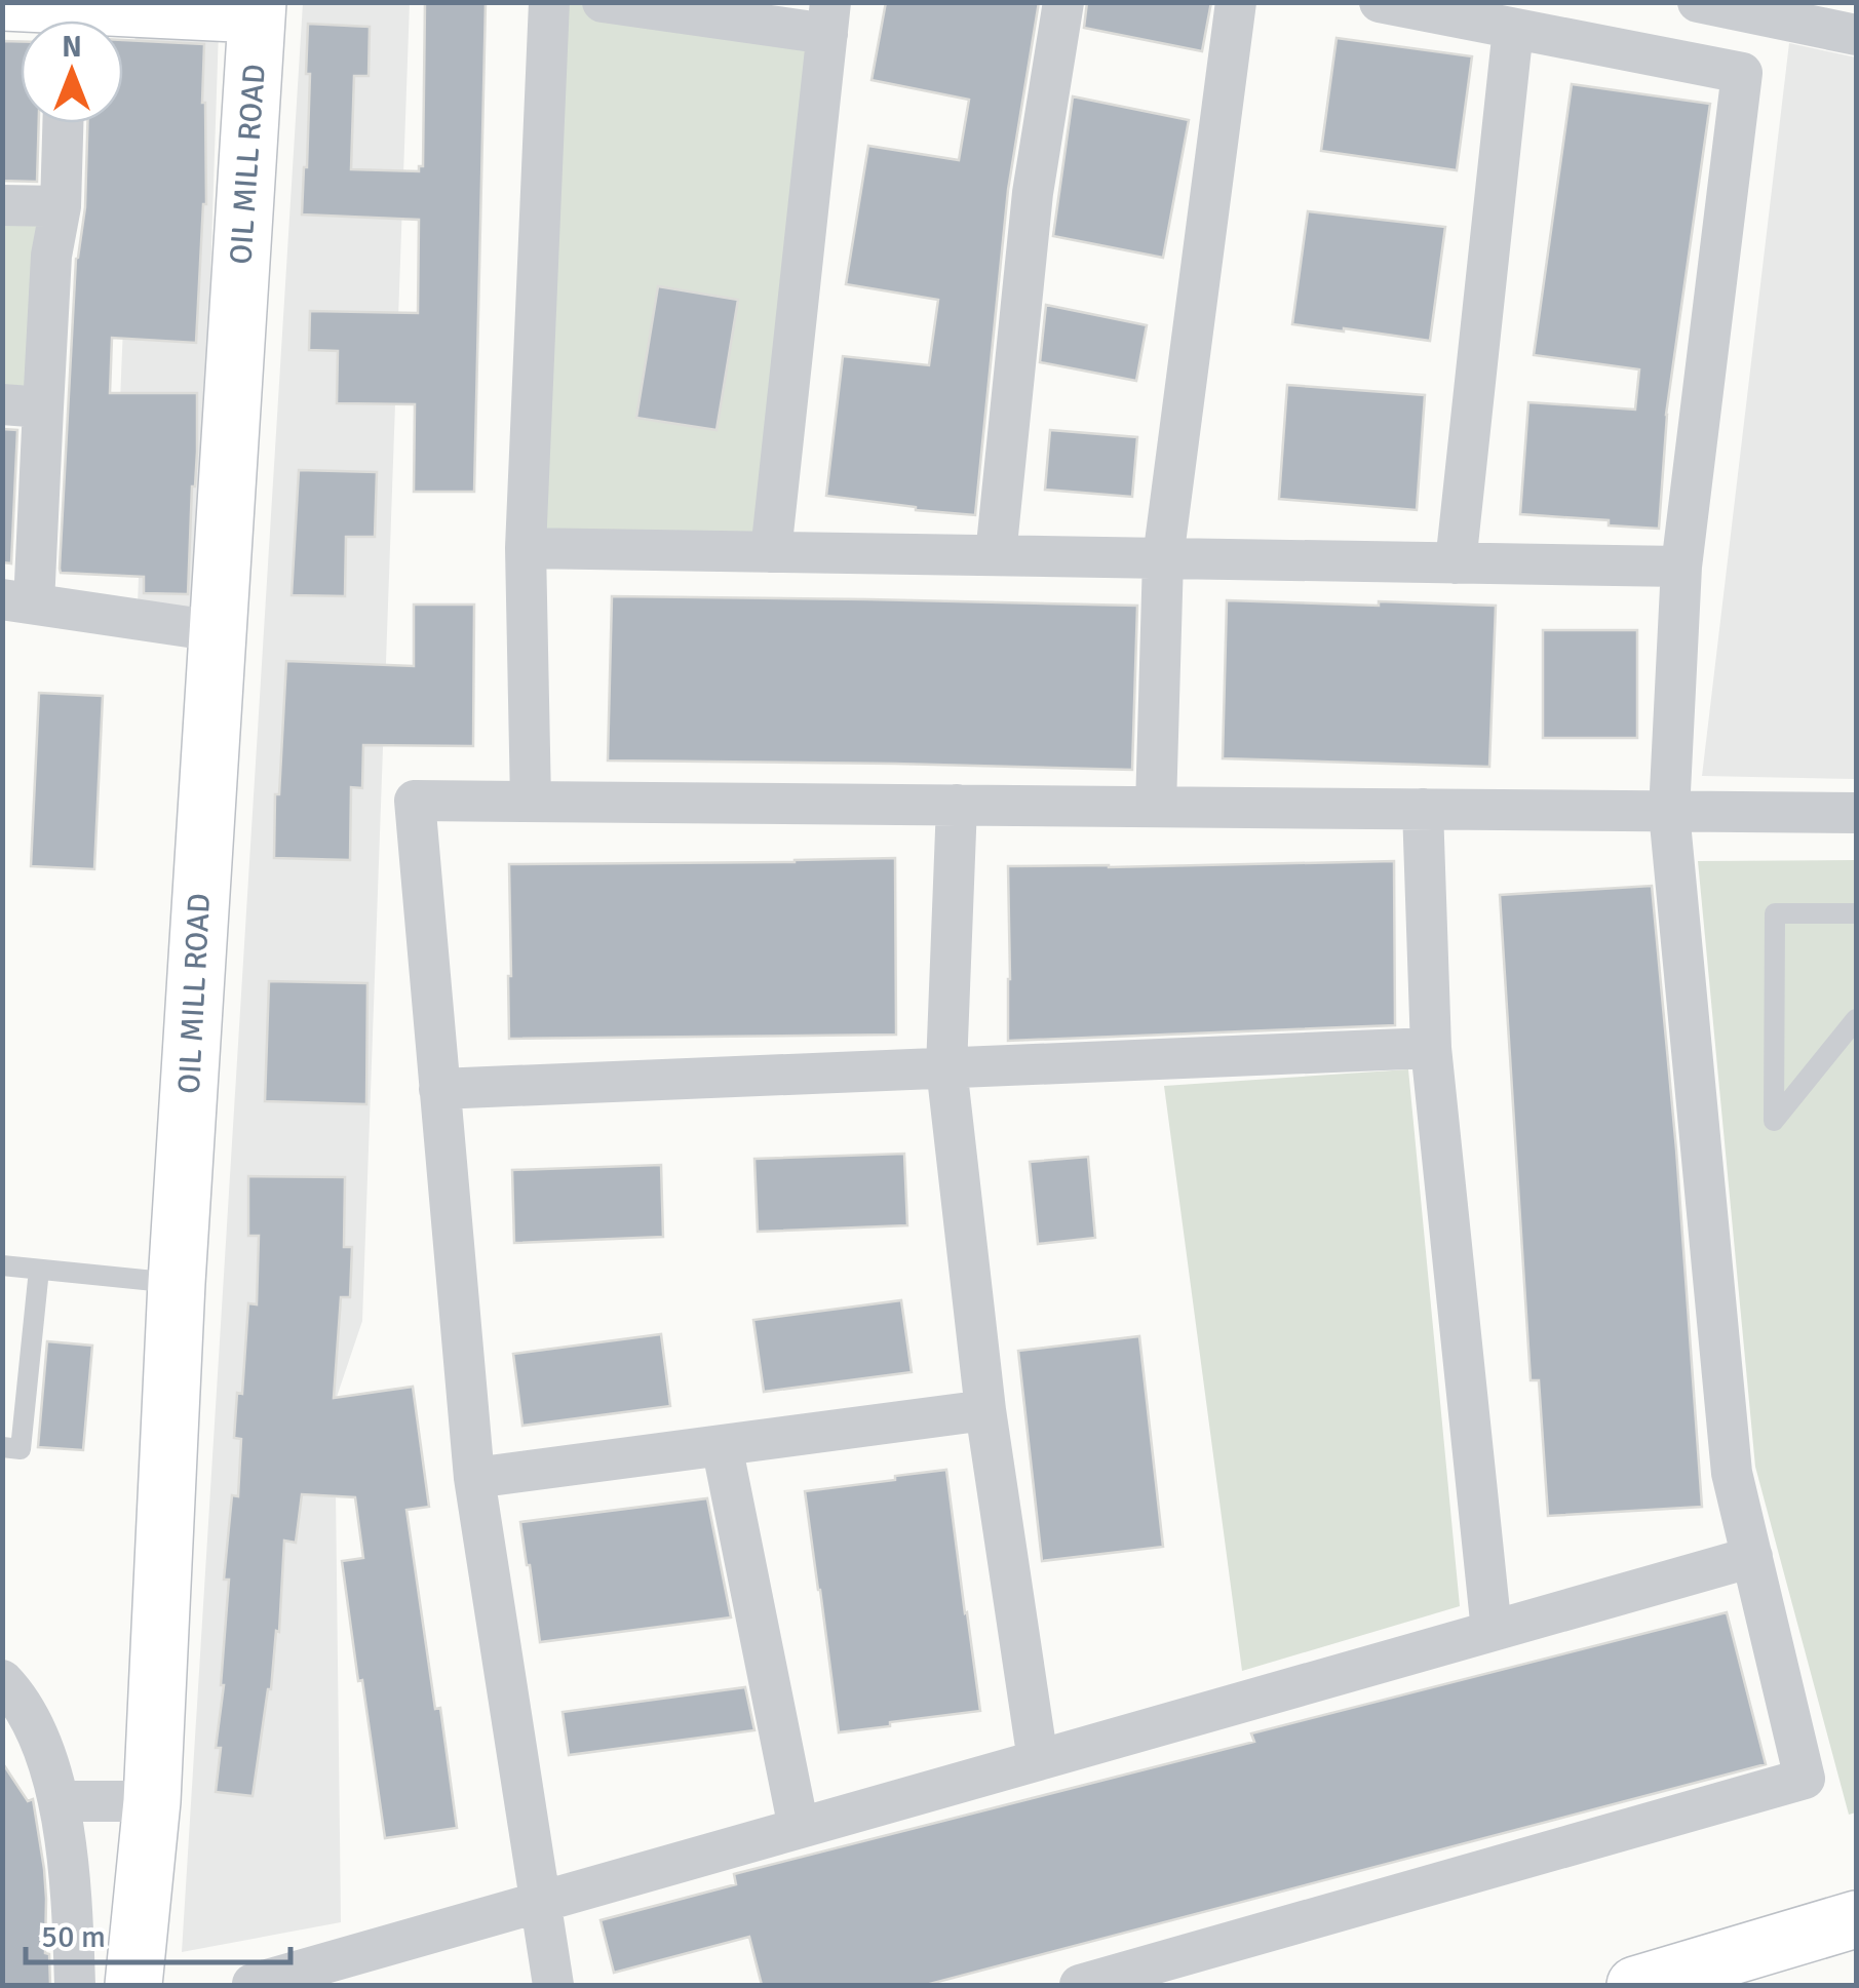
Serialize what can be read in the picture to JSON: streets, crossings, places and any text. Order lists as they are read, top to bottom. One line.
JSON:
{"streets":{"main road":["OIL MILL ROAD"]},"scale_bar":"50 m","north":"top"}
